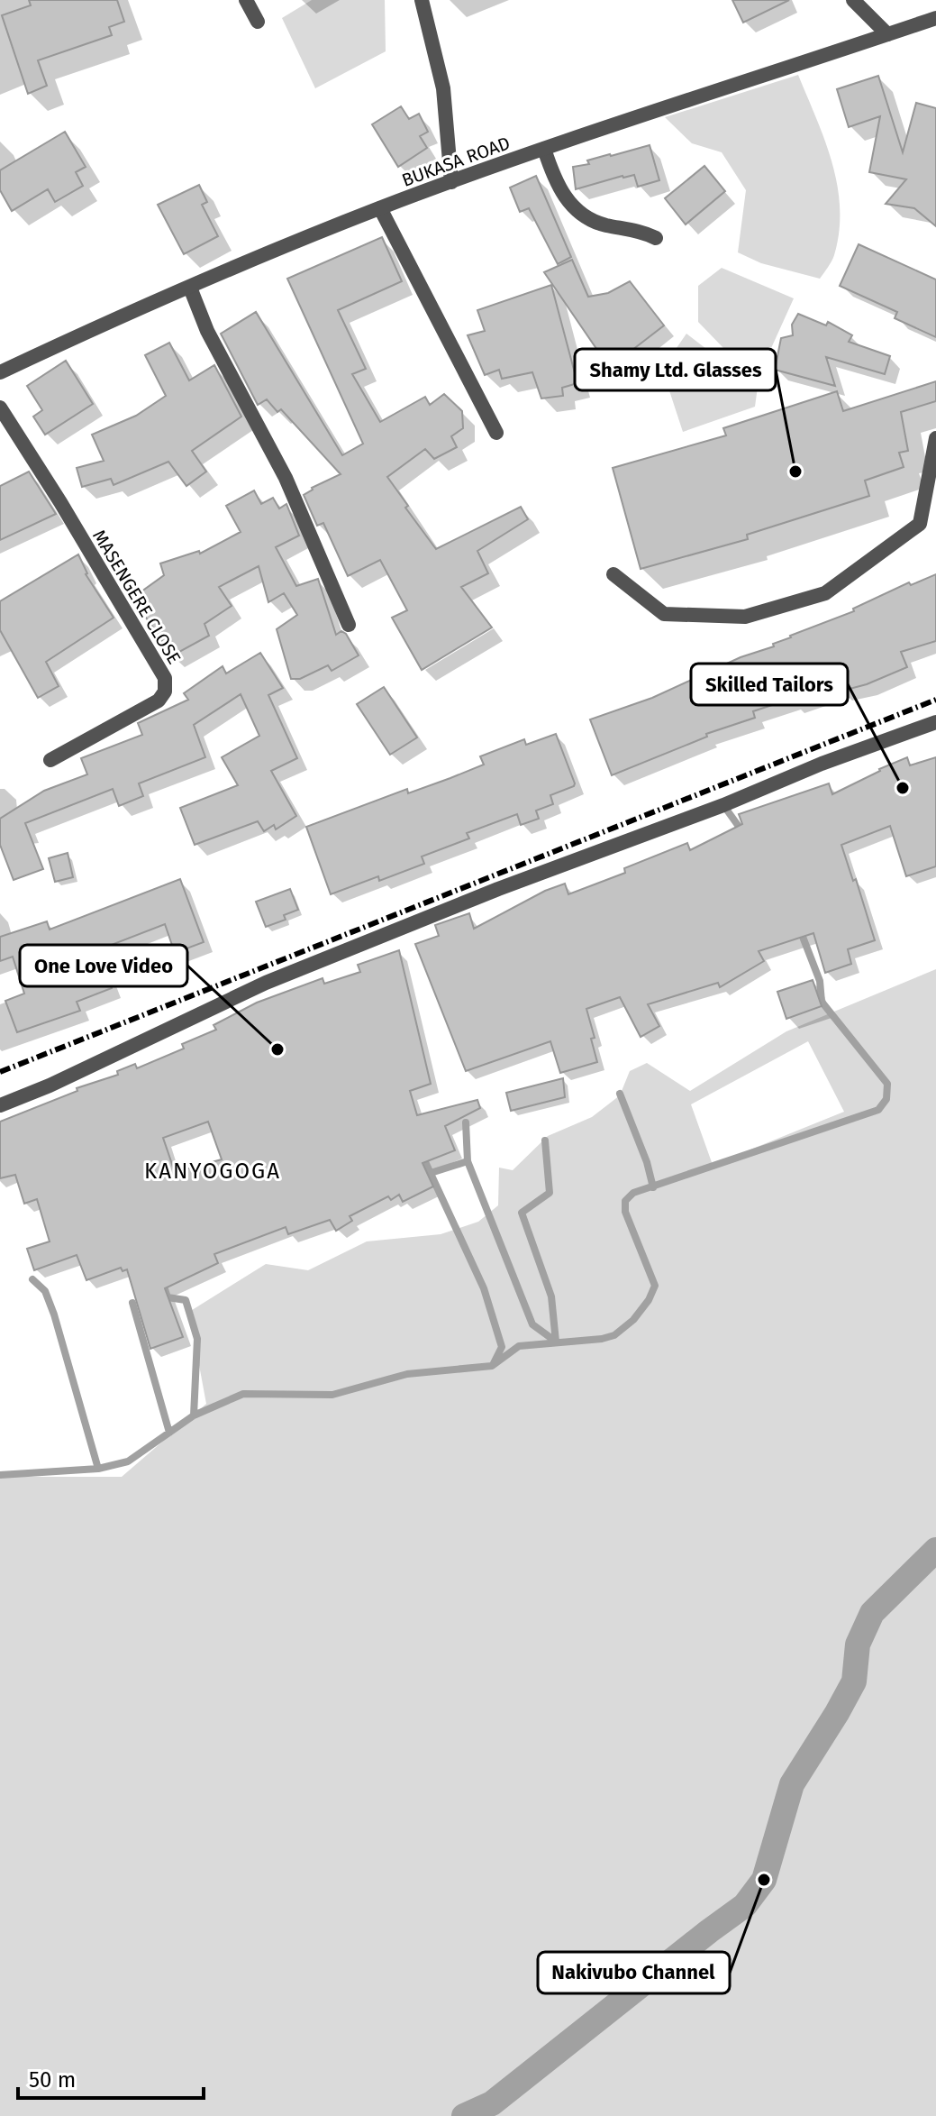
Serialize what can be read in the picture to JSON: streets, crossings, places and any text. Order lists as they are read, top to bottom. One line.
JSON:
{"streets":{"street":["BUKASA ROAD","MASENGERE CLOSE"]},"districts":["KANYOGOGA"],"places":["Shamy Ltd. Glasses","Skilled Tailors","One Love Video","Nakivubo Channel"],"scale_bar":"50 m"}
